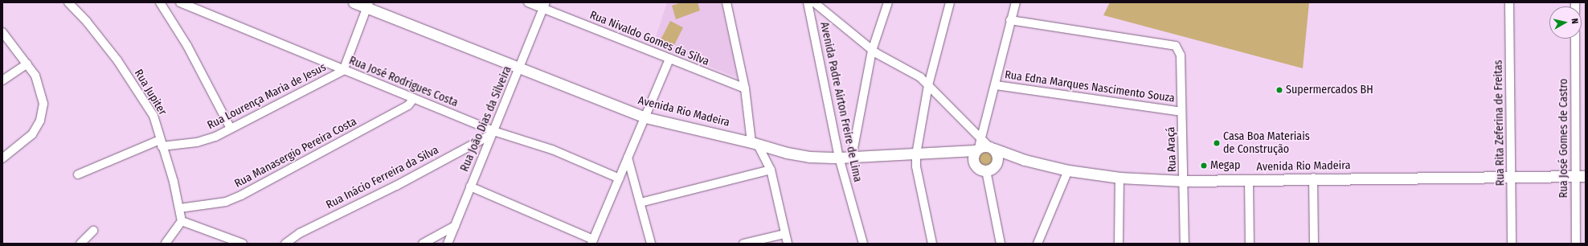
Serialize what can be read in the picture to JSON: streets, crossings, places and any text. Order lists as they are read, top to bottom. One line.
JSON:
{"streets":{"main road":["Avenida Rio Madeira"],"street":["Rua Nivaldo Gomes da Silva","Rua José Rodrigues Costa","Rua Edna Marques Nascimento Souza","Rua Jupiter","Rua Lourença Maria de Jesus","Avenida Padre Airton Freire de Lima","Rua João Dias da Silveira","Rua Rita Zeferina de Freitas","Rua José Gomes de Castro","Rua Araçá","Rua Manasergio Pereira Costa","Rua Inácio Ferreira da Silva"]},"crossings":[["Rua Nivaldo Gomes da Silva","Rua João Dias da Silveira"],["Rua José Rodrigues Costa","Rua Lourença Maria de Jesus"],["Rua José Rodrigues Costa","Rua João Dias da Silveira"],["Rua José Rodrigues Costa","Rua Manasergio Pereira Costa"],["Rua José Rodrigues Costa","Rua Inácio Ferreira da Silva"],["Rua Edna Marques Nascimento Souza","Rua Araçá"],["Rua Jupiter","Rua Lourença Maria de Jesus"],["Rua Jupiter","Rua Manasergio Pereira Costa"],["Avenida Padre Airton Freire de Lima","Avenida Rio Madeira"],["Avenida Rio Madeira","Rua João Dias da Silveira"],["Avenida Rio Madeira","Rua Rita Zeferina de Freitas"],["Avenida Rio Madeira","Rua José Gomes de Castro"],["Avenida Rio Madeira","Rua Araçá"],["Rua João Dias da Silveira","Rua Inácio Ferreira da Silva"]],"places":["Supermercados BH","Casa Boa Materiais de Construção","Megap"],"north":"right"}
